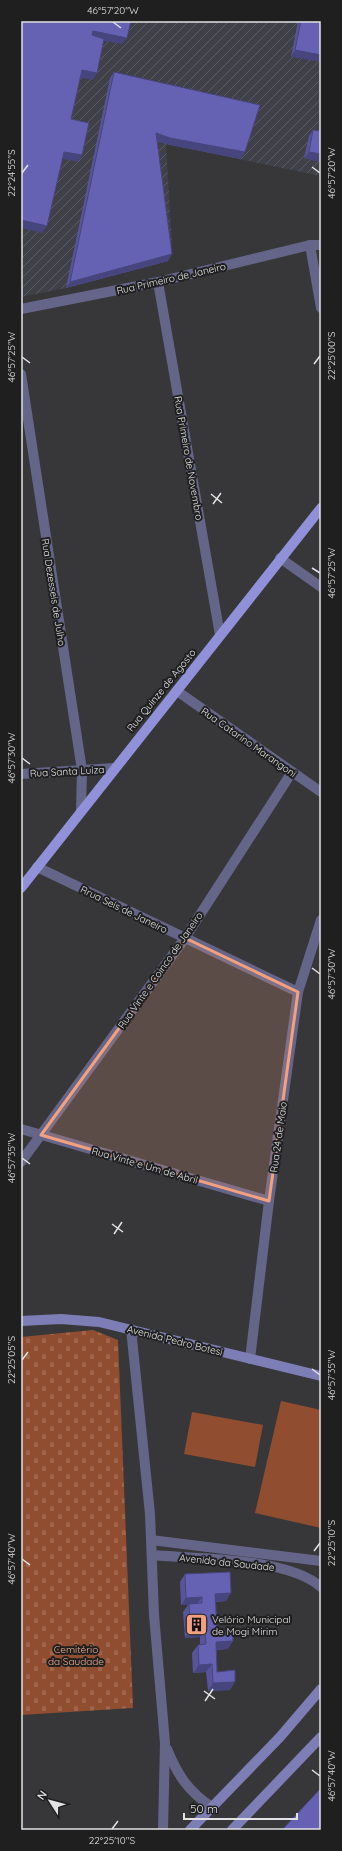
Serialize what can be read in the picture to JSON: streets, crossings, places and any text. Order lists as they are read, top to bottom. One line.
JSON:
{"streets":{"main road":["Rua Quinze de Agosto","Avenida Pedro Botesi"],"street":["Rua Primeiro de Janeiro","Rua Primeiro de Novembro","Rua Dezesseis de Julho","Rua Catarino Marangoni","Rua Santa Luiza","Rrua Seis de Janeiro","Rua Vinte e Coinco de Janeiro","Rua 24 de Maio","Rua Vinte e Um de Abril","Avenida da Saudade"]},"crossings":[["Rua Primeiro de Janeiro","Rua Primeiro de Novembro"],["Rua Primeiro de Novembro","Rua Quinze de Agosto"],["Rua Dezesseis de Julho","Rua Quinze de Agosto"],["Rua Dezesseis de Julho","Rua Santa Luiza"],["Rua Quinze de Agosto","Rua Catarino Marangoni"],["Rua Quinze de Agosto","Rua Santa Luiza"],["Rua Quinze de Agosto","Rrua Seis de Janeiro"],["Rua Catarino Marangoni","Rua Vinte e Coinco de Janeiro"],["Rrua Seis de Janeiro","Rua Vinte e Coinco de Janeiro"],["Rrua Seis de Janeiro","Rua 24 de Maio"],["Rua Vinte e Coinco de Janeiro","Rua Vinte e Um de Abril"],["Rua 24 de Maio","Rua Vinte e Um de Abril"],["Rua 24 de Maio","Avenida Pedro Botesi"]],"parks":["Cemitério da Saudade"],"places":{"building":["Velório Municipal de Mogi Mirim"]},"scale_bar":"50 m","north":"top left","coordinates":["46°57'20\"W","22°24'55\"S","22°25'00\"S","46°57'25\"W","46°57'30\"W","46°57'35\"W","22°25'05\"S","22°25'10\"S","46°57'40\"W"]}
